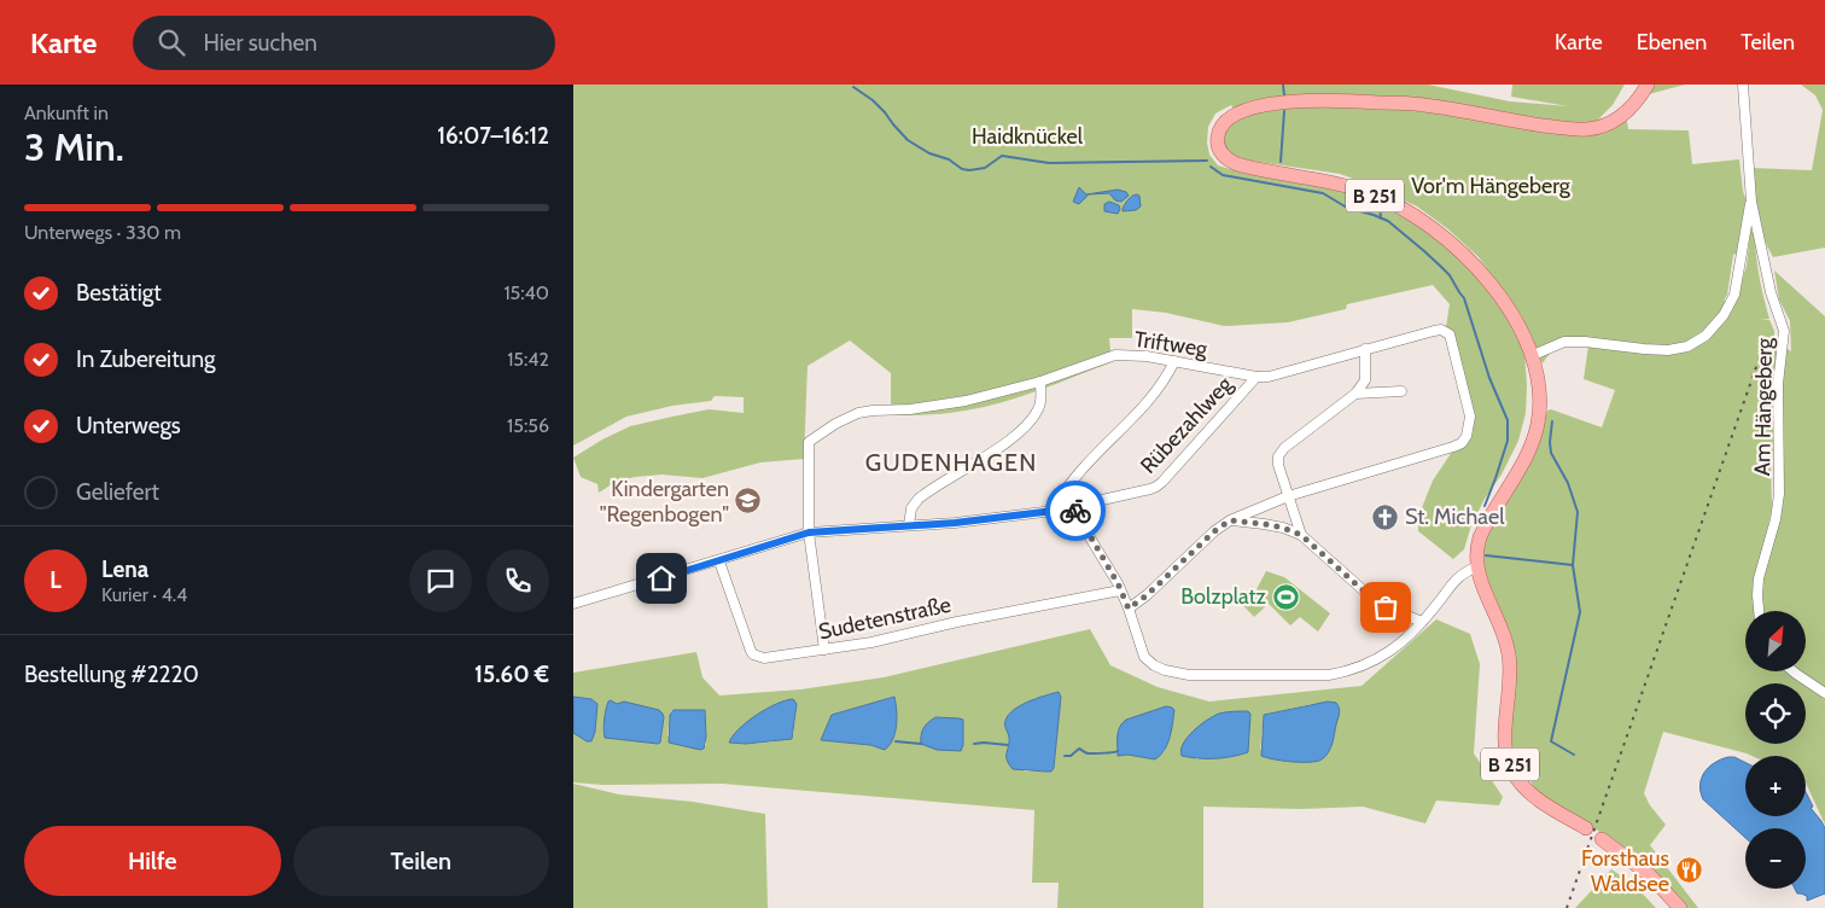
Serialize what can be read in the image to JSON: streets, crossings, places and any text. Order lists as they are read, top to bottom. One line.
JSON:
{"streets":{"main road":["B 251"],"street":["Triftweg","Am Hängeberg","Rübezahlweg","Sudetenstraße"]},"crossings":[["Triftweg","Rübezahlweg"],["Triftweg","Sudetenstraße"],["Rübezahlweg","Sudetenstraße"]],"districts":["GUDENHAGEN"],"parks":["Haidknückel","Vor'm Hängeberg"],"places":{"school or university":["Kindergarten \"Regenbogen\""],"church":["St. Michael"],"sports":["Bolzplatz"],"restaurant":["Forsthaus Waldsee"]},"north":"top right","page":{"header":"Karte","search":"Hier suchen","nav":["Karte","Ebenen","Teilen"],"heading":["3 Min.","Ankunft in","16:07–16:12"],"panel":["Lena","Kurier · 4.4","Bestellung #2220","15.60 €"],"bar":"Unterwegs · 330 m","list":[["Bestätigt","15:40"],["In Zubereitung","15:42"],["Unterwegs","15:56"],"Geliefert"],"round":"L","map_buttons":["+","−"],"buttons":["Hilfe","Teilen"]}}
